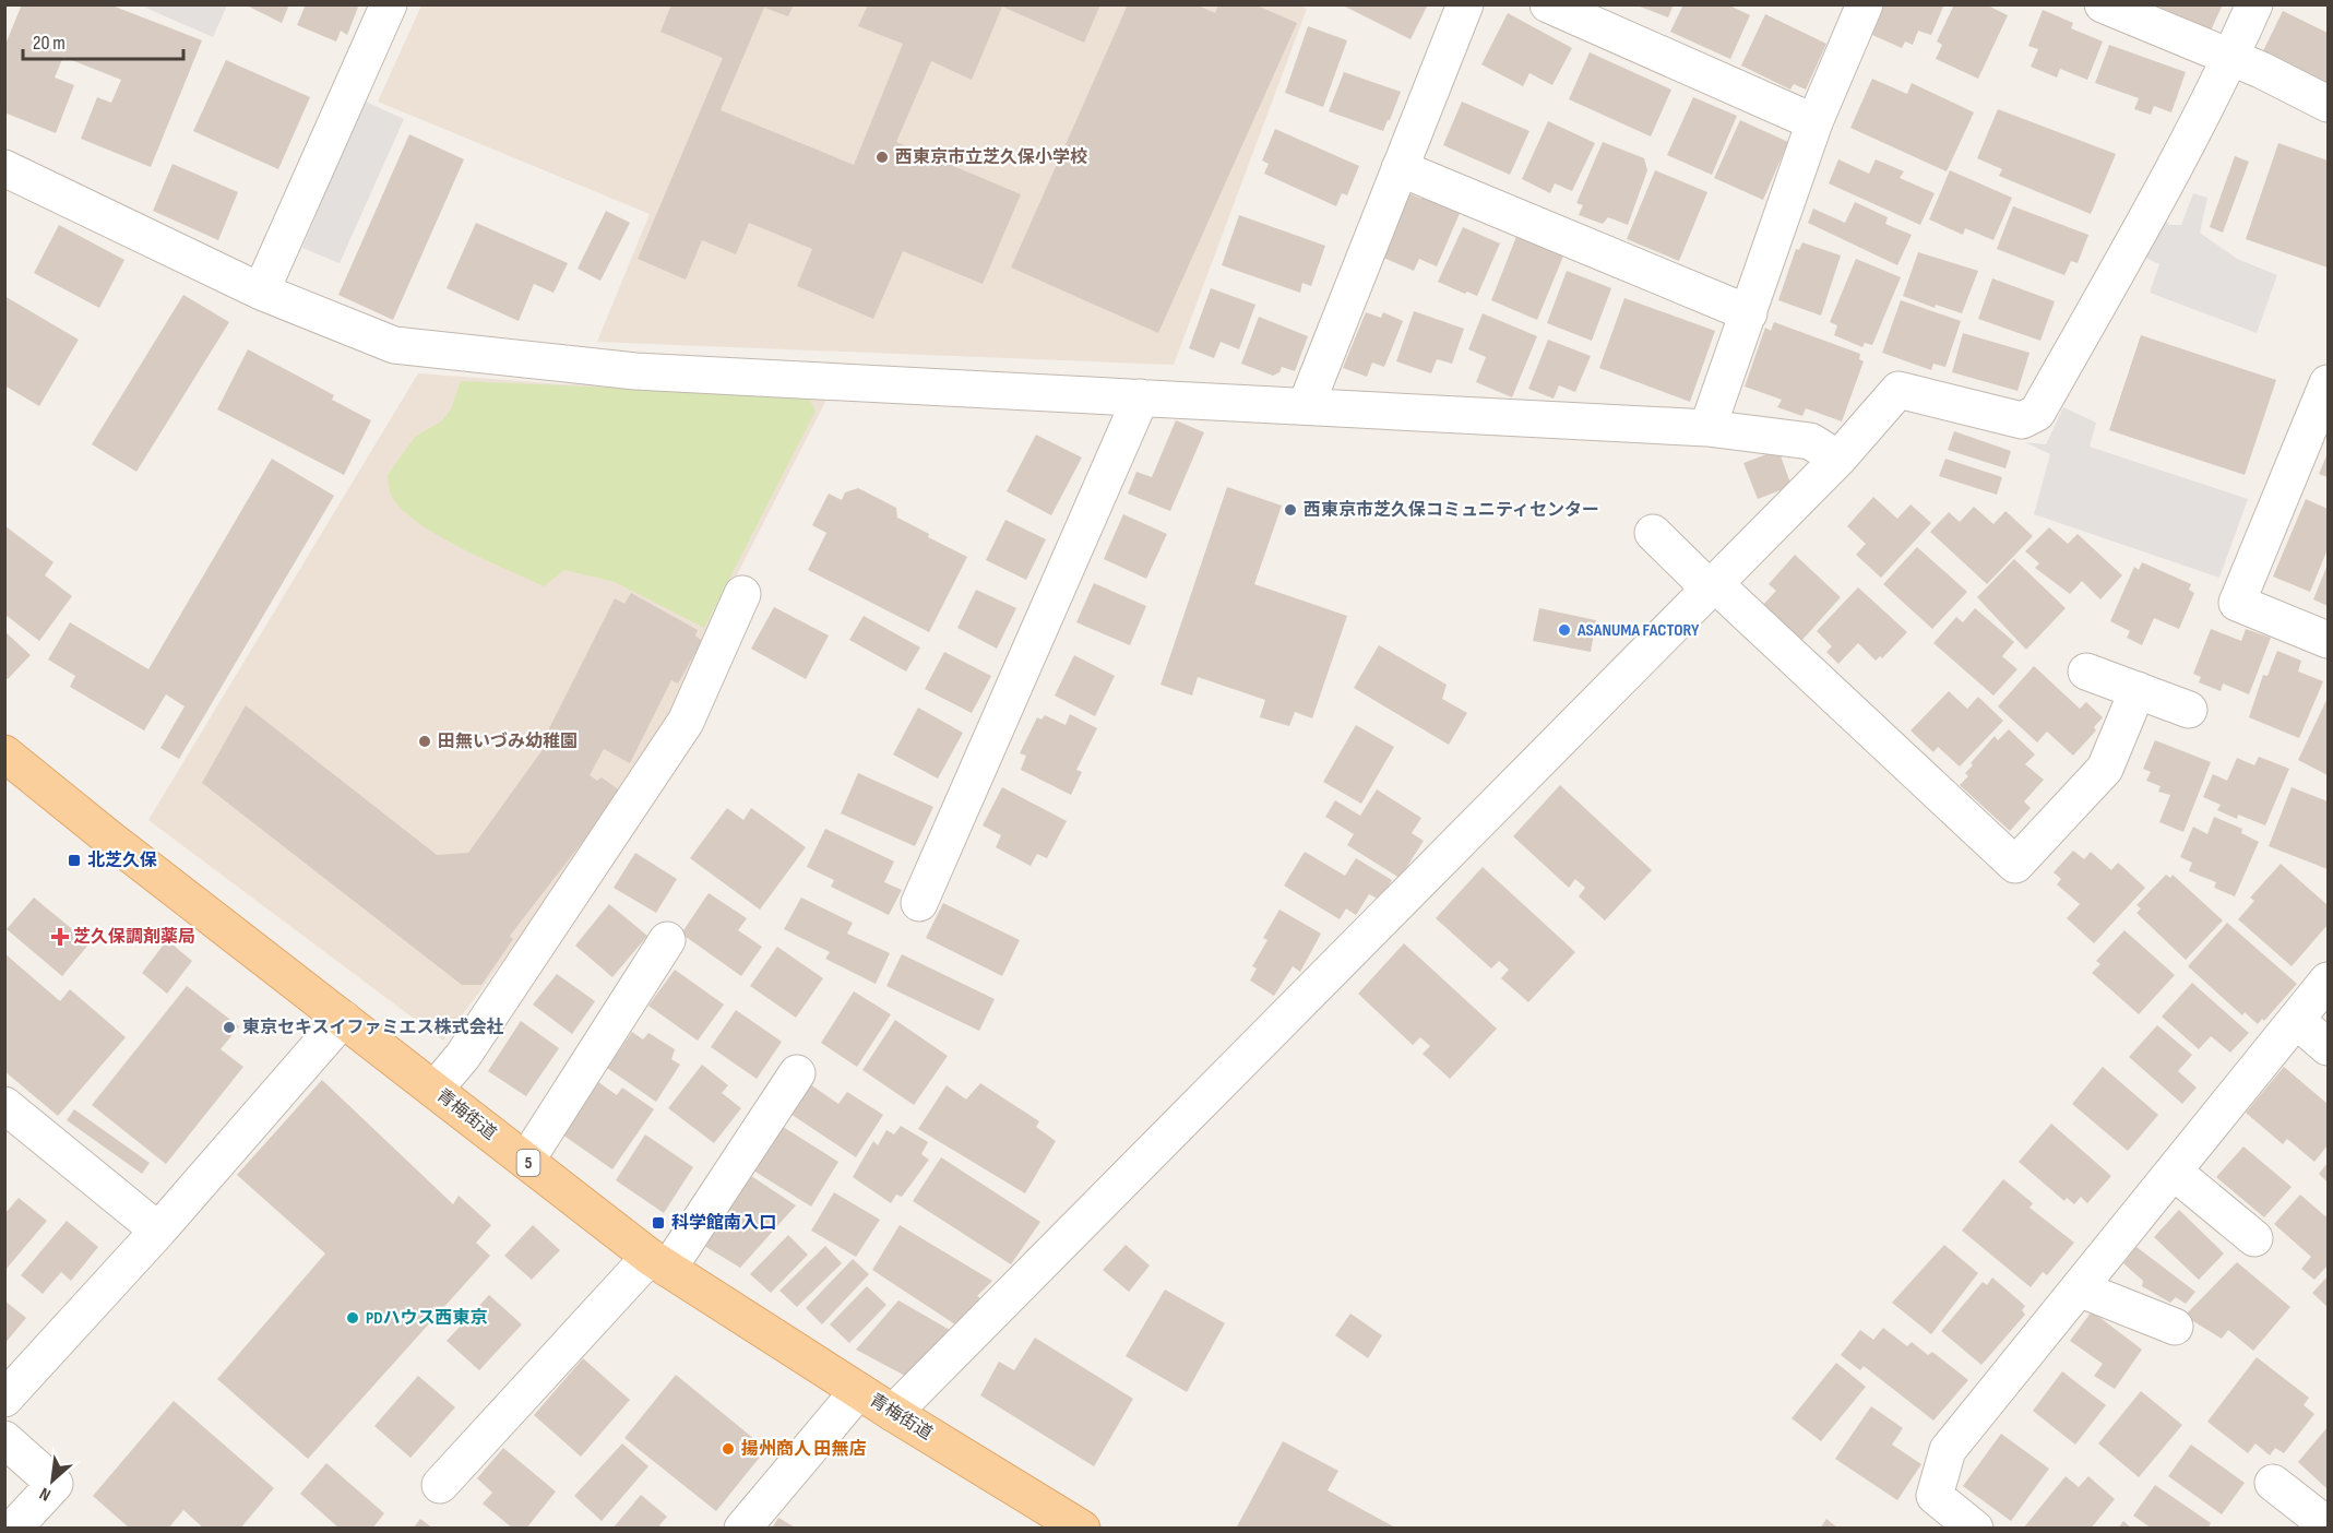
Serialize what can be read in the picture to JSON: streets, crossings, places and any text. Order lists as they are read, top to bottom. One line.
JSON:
{"streets":{"main road":["青梅街道","5"]},"places":{"other":["西東京市立芝久保小学校","西東京市芝久保コミュニティセンター","ASANUMA FACTORY","田無いづみ幼稚園","東京セキスイファミエス株式会社","PDハウス西東京","揚州商人 田無店"],"transit":["北芝久保","科学館南入口"],"health":["芝久保調剤薬局"]},"scale_bar":"20 m","north":"bottom left"}
